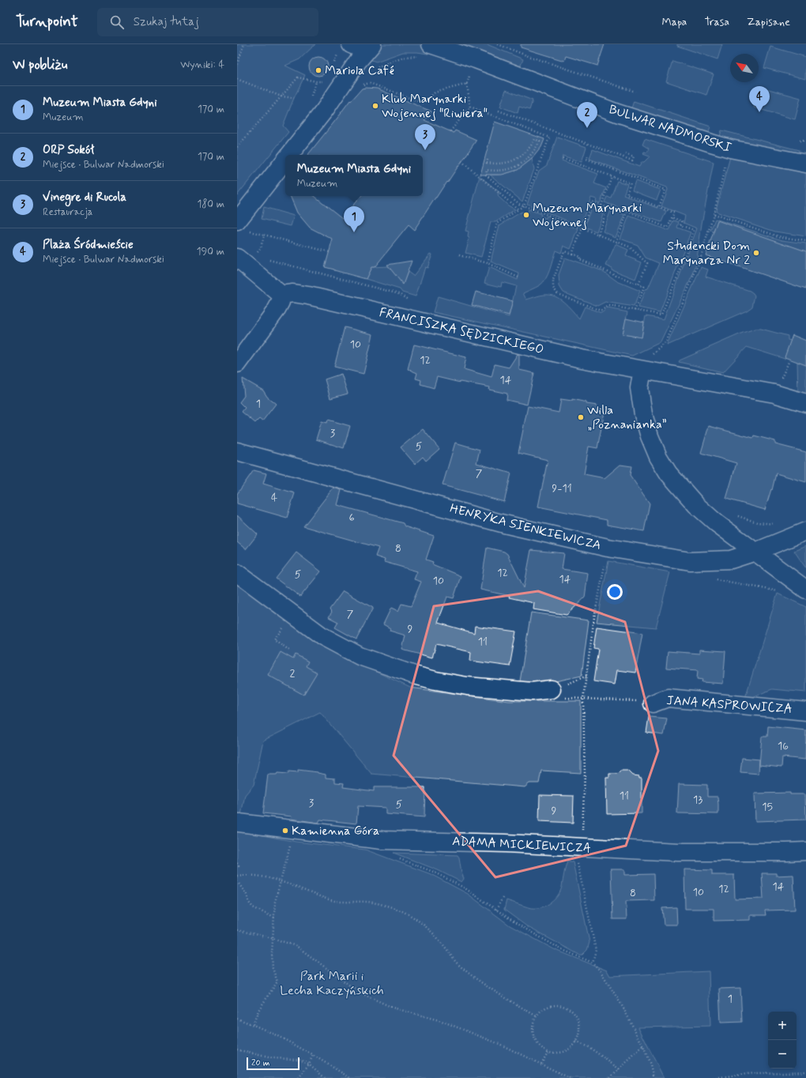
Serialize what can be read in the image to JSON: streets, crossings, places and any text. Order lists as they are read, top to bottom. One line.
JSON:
{"streets":{"street":["BULWAR NADMORSKI","FRANCISZKA SĘDZICKIEGO","HENRYKA SIENKIEWICZA","JANA KASPROWICZA","ADAMA MICKIEWICZA"]},"parks":["Park Marii i Lecha Kaczyńskich"],"places":["Mariola Café","Klub Marynarki Wojennej \"Riwiera\"","Muzeum Marynarki Wojennej","Studencki Dom Marynarza Nr 2","Willa „Poznanianka”","Kamienna Góra"],"house_numbers":["10","12","14","1","3","5","7","9-11","4","6","8","12","5","14","10","7","9","11","2","16","11","13","3","5","15","9","14","12","10","8","1"],"scale_bar":"20 m","north":"top left","page":{"header":"Turnpoint","search":"Szukaj tutaj","nav":["Mapa","Trasa","Zapisane"],"heading":["W pobliżu","Wyniki: 4"],"list":[{"mark":"1","name":"Muzeum Miasta Gdyni","note":"Muzeum","value":"170 m"},{"mark":"2","name":"ORP Sokół","note":"Miejsce · Bulwar Nadmorski","value":"170 m"},{"mark":"3","name":"Vinegre di Rucola","note":"Restauracja","value":"180 m"},{"mark":"4","name":"Plaża Śródmieście","note":"Miejsce · Bulwar Nadmorski","value":"190 m"}],"pins":["4","2","3","1"],"popup":["Muzeum Miasta Gdyni","Muzeum"],"map_buttons":["+","−"],"scale":"20 m"}}
